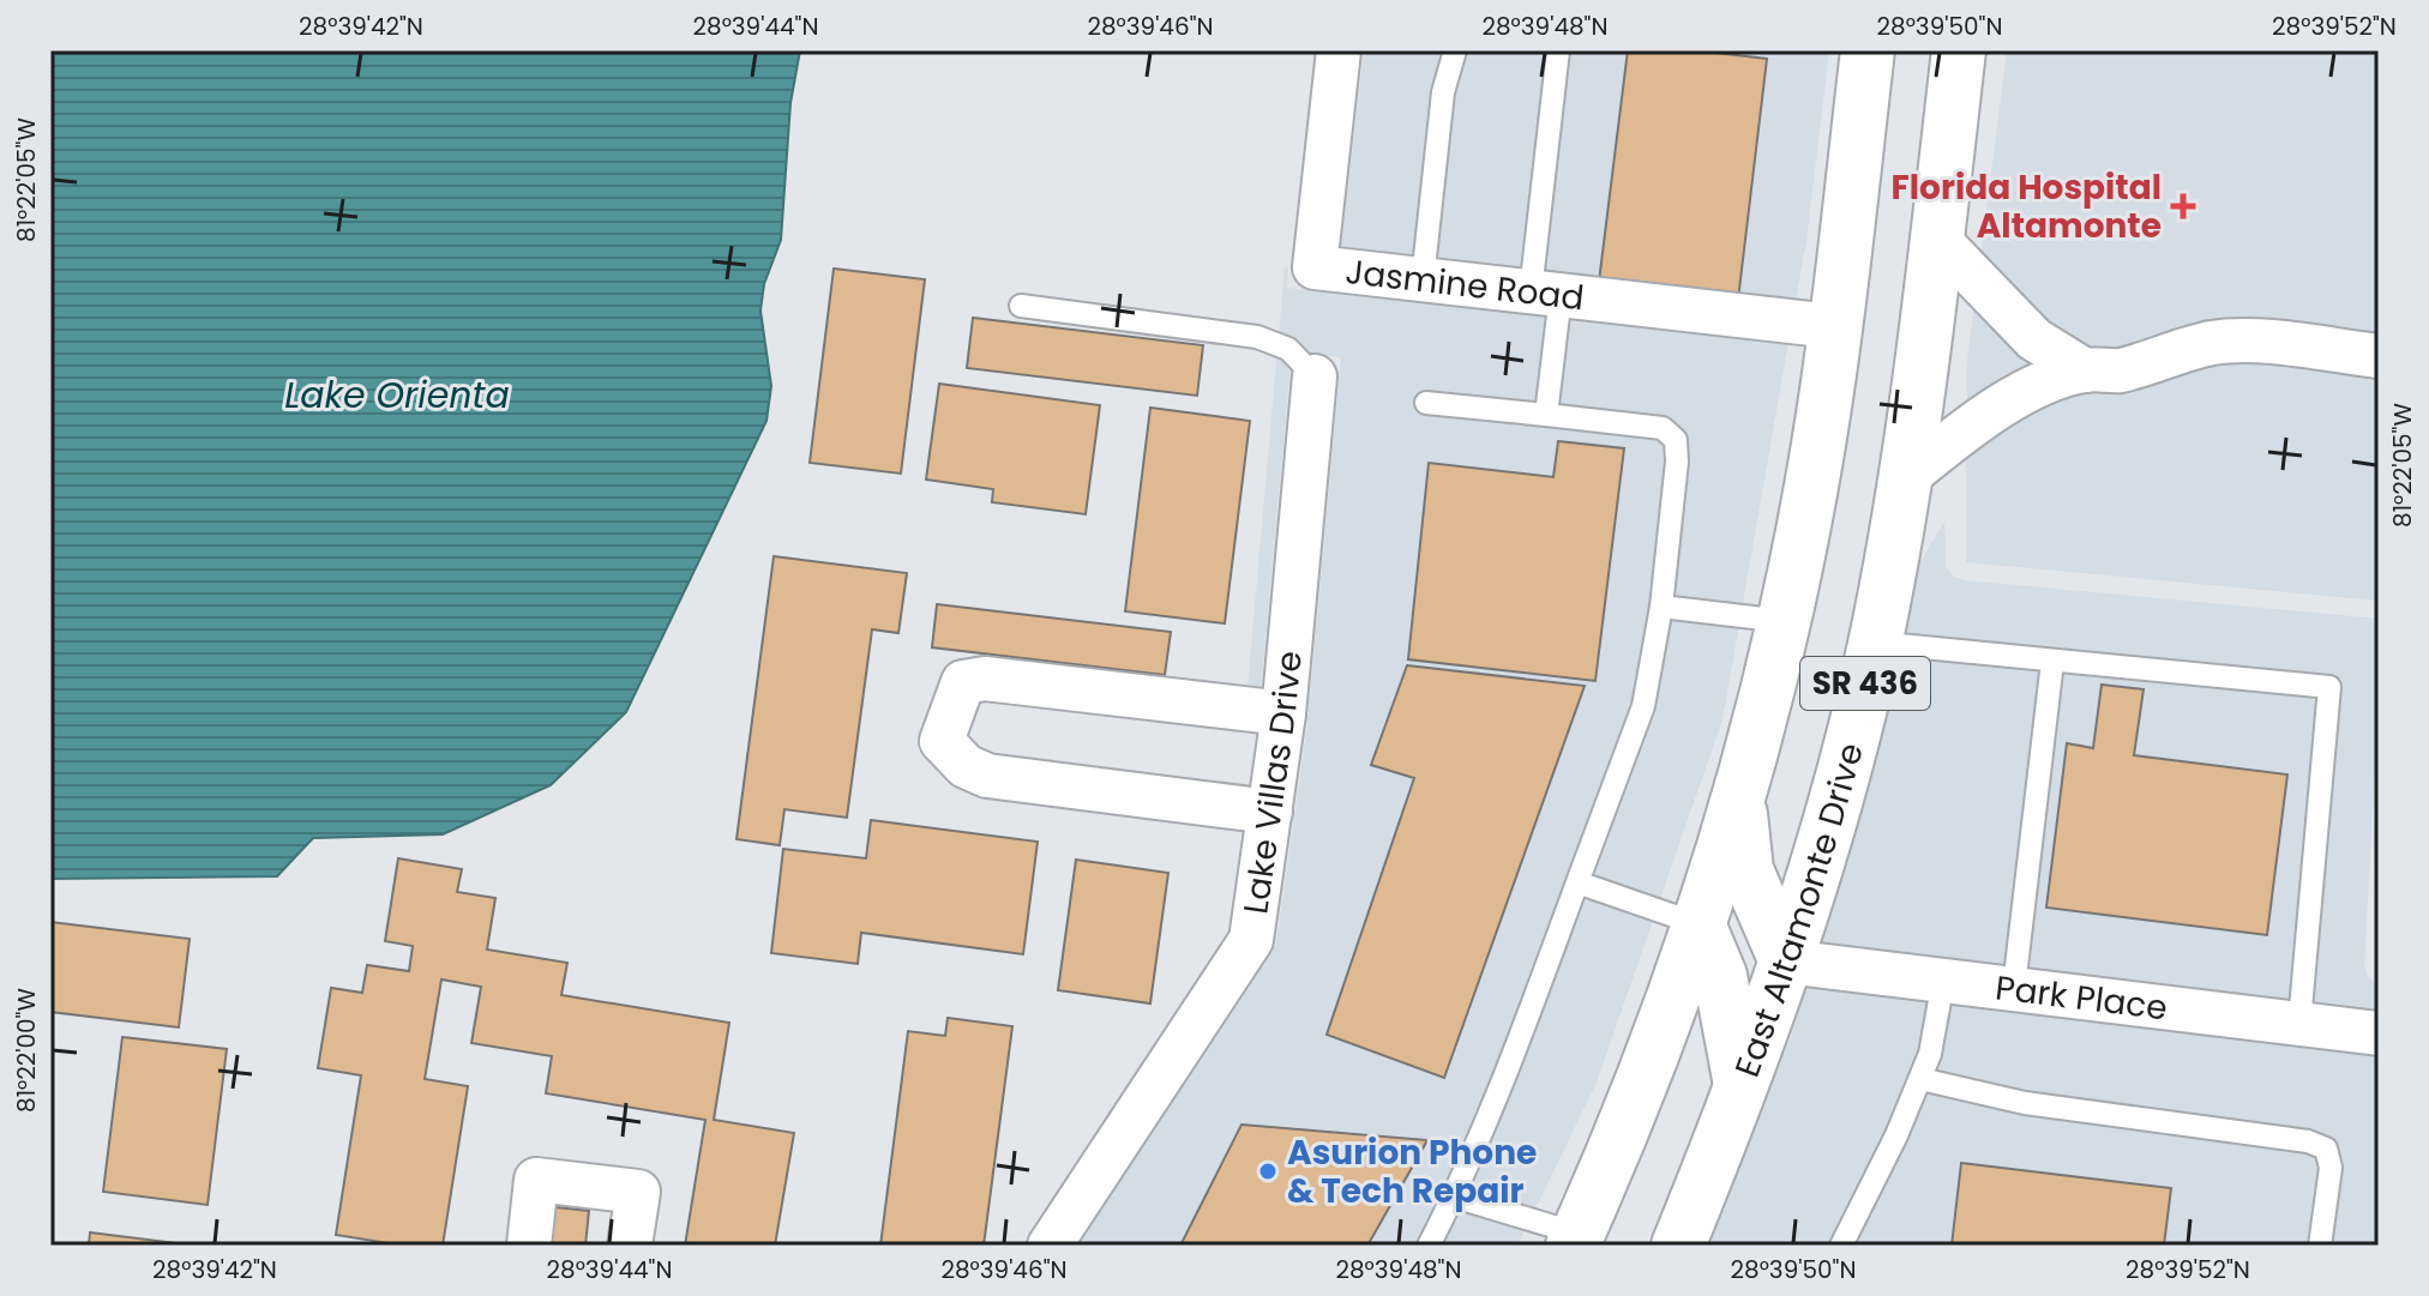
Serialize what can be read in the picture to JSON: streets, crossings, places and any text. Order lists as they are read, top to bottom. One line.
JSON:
{"streets":{"main road":["SR 436","East Altamonte Drive"],"street":["Jasmine Road","Lake Villas Drive","Park Place"]},"crossings":[["Jasmine Road","SR 436"],["East Altamonte Drive","Park Place"]],"water":["Lake Orienta"],"places":{"health":["Florida Hospital Altamonte"],"other":["Asurion Phone & Tech Repair"]},"coordinates":["28°39'42\"N","28°39'44\"N","28°39'46\"N","28°39'48\"N","28°39'50\"N","28°39'52\"N","81°22'05\"W","81°22'00\"W"]}
